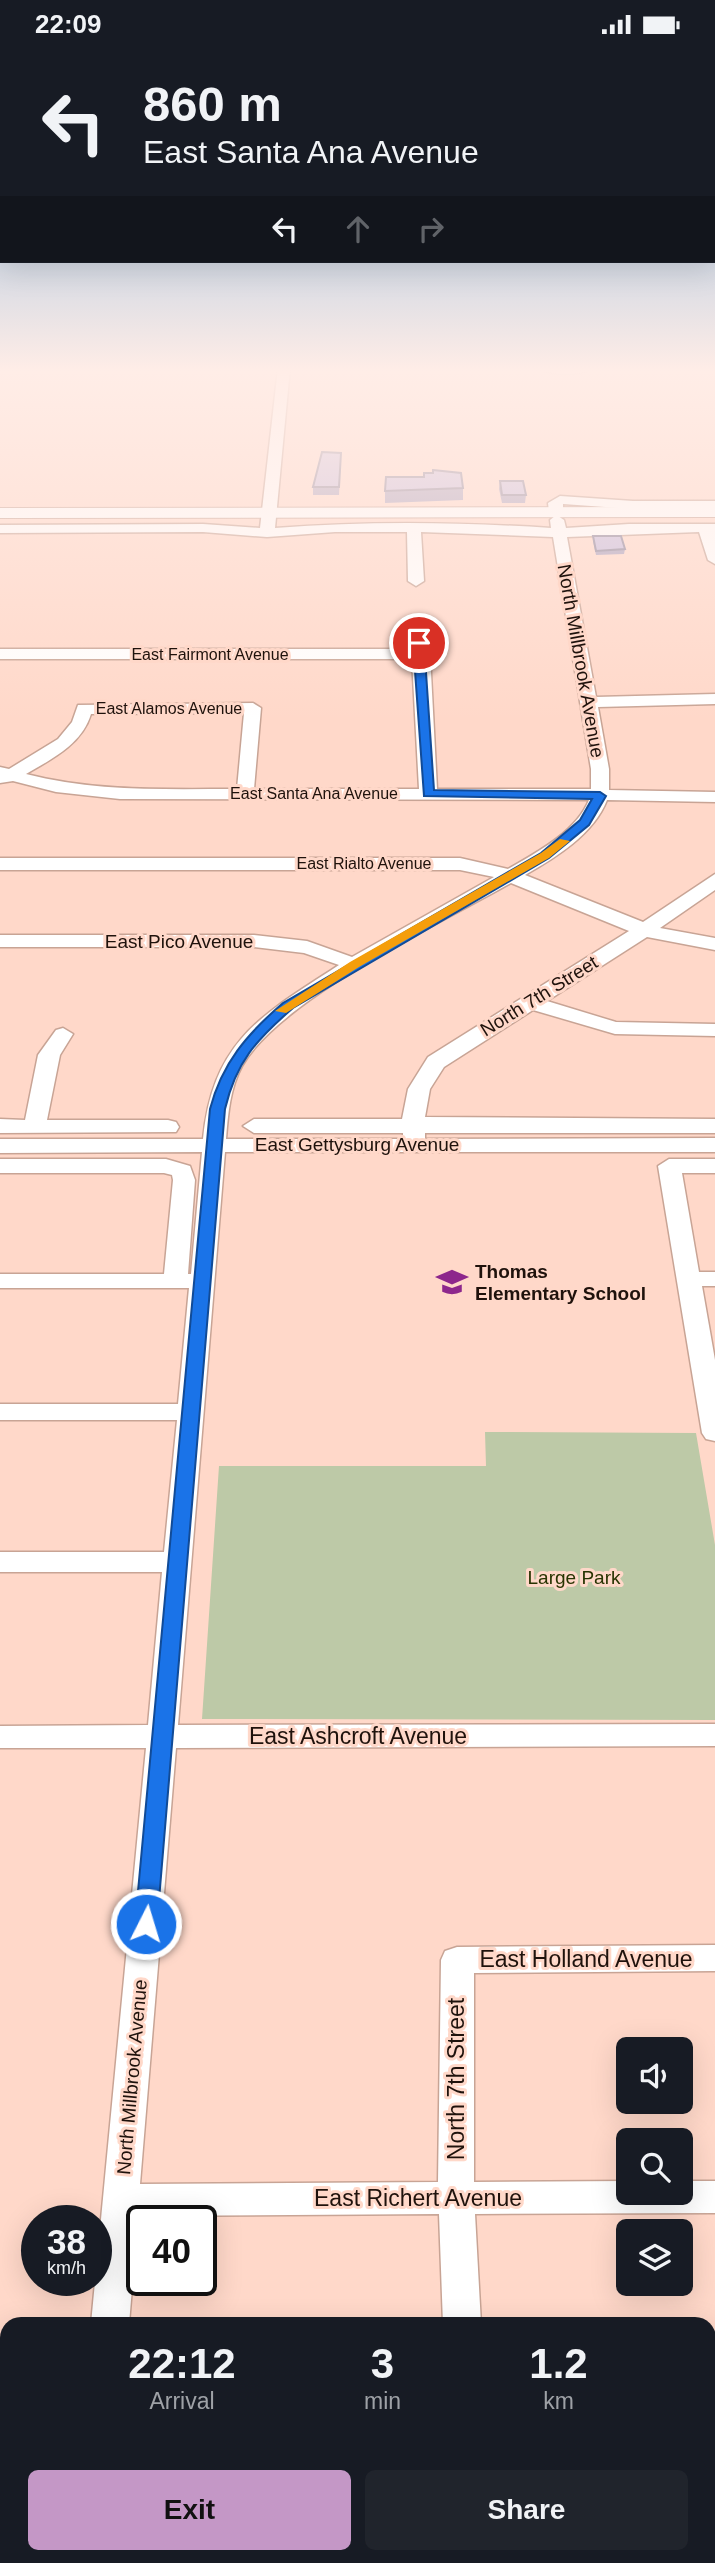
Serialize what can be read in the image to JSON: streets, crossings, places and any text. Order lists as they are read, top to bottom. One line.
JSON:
{"streets":{"street":["East Fairmont Avenue","North Millbrook Avenue","East Alamos Avenue","East Santa Ana Avenue","East Rialto Avenue","East Pico Avenue","North 7th Street","East Gettysburg Avenue","East Ashcroft Avenue","East Holland Avenue","East Richert Avenue"]},"crossings":[["North Millbrook Avenue","East Santa Ana Avenue"],["North Millbrook Avenue","East Rialto Avenue"],["North Millbrook Avenue","East Pico Avenue"],["North Millbrook Avenue","East Gettysburg Avenue"],["North Millbrook Avenue","East Ashcroft Avenue"],["North Millbrook Avenue","East Richert Avenue"],["East Alamos Avenue","East Santa Ana Avenue"],["East Rialto Avenue","North 7th Street"],["North 7th Street","East Gettysburg Avenue"],["North 7th Street","East Holland Avenue"],["North 7th Street","East Richert Avenue"]],"parks":["Large Park"],"places":{"school or university":["Thomas Elementary School"]},"page":{"status":"22:09","turn":["860 m","East Santa Ana Avenue"],"speed":"38 km/h","limit":"40","eta":["22:12","Arrival","3","min","1.2","km"],"buttons":["Exit","Share"]}}
